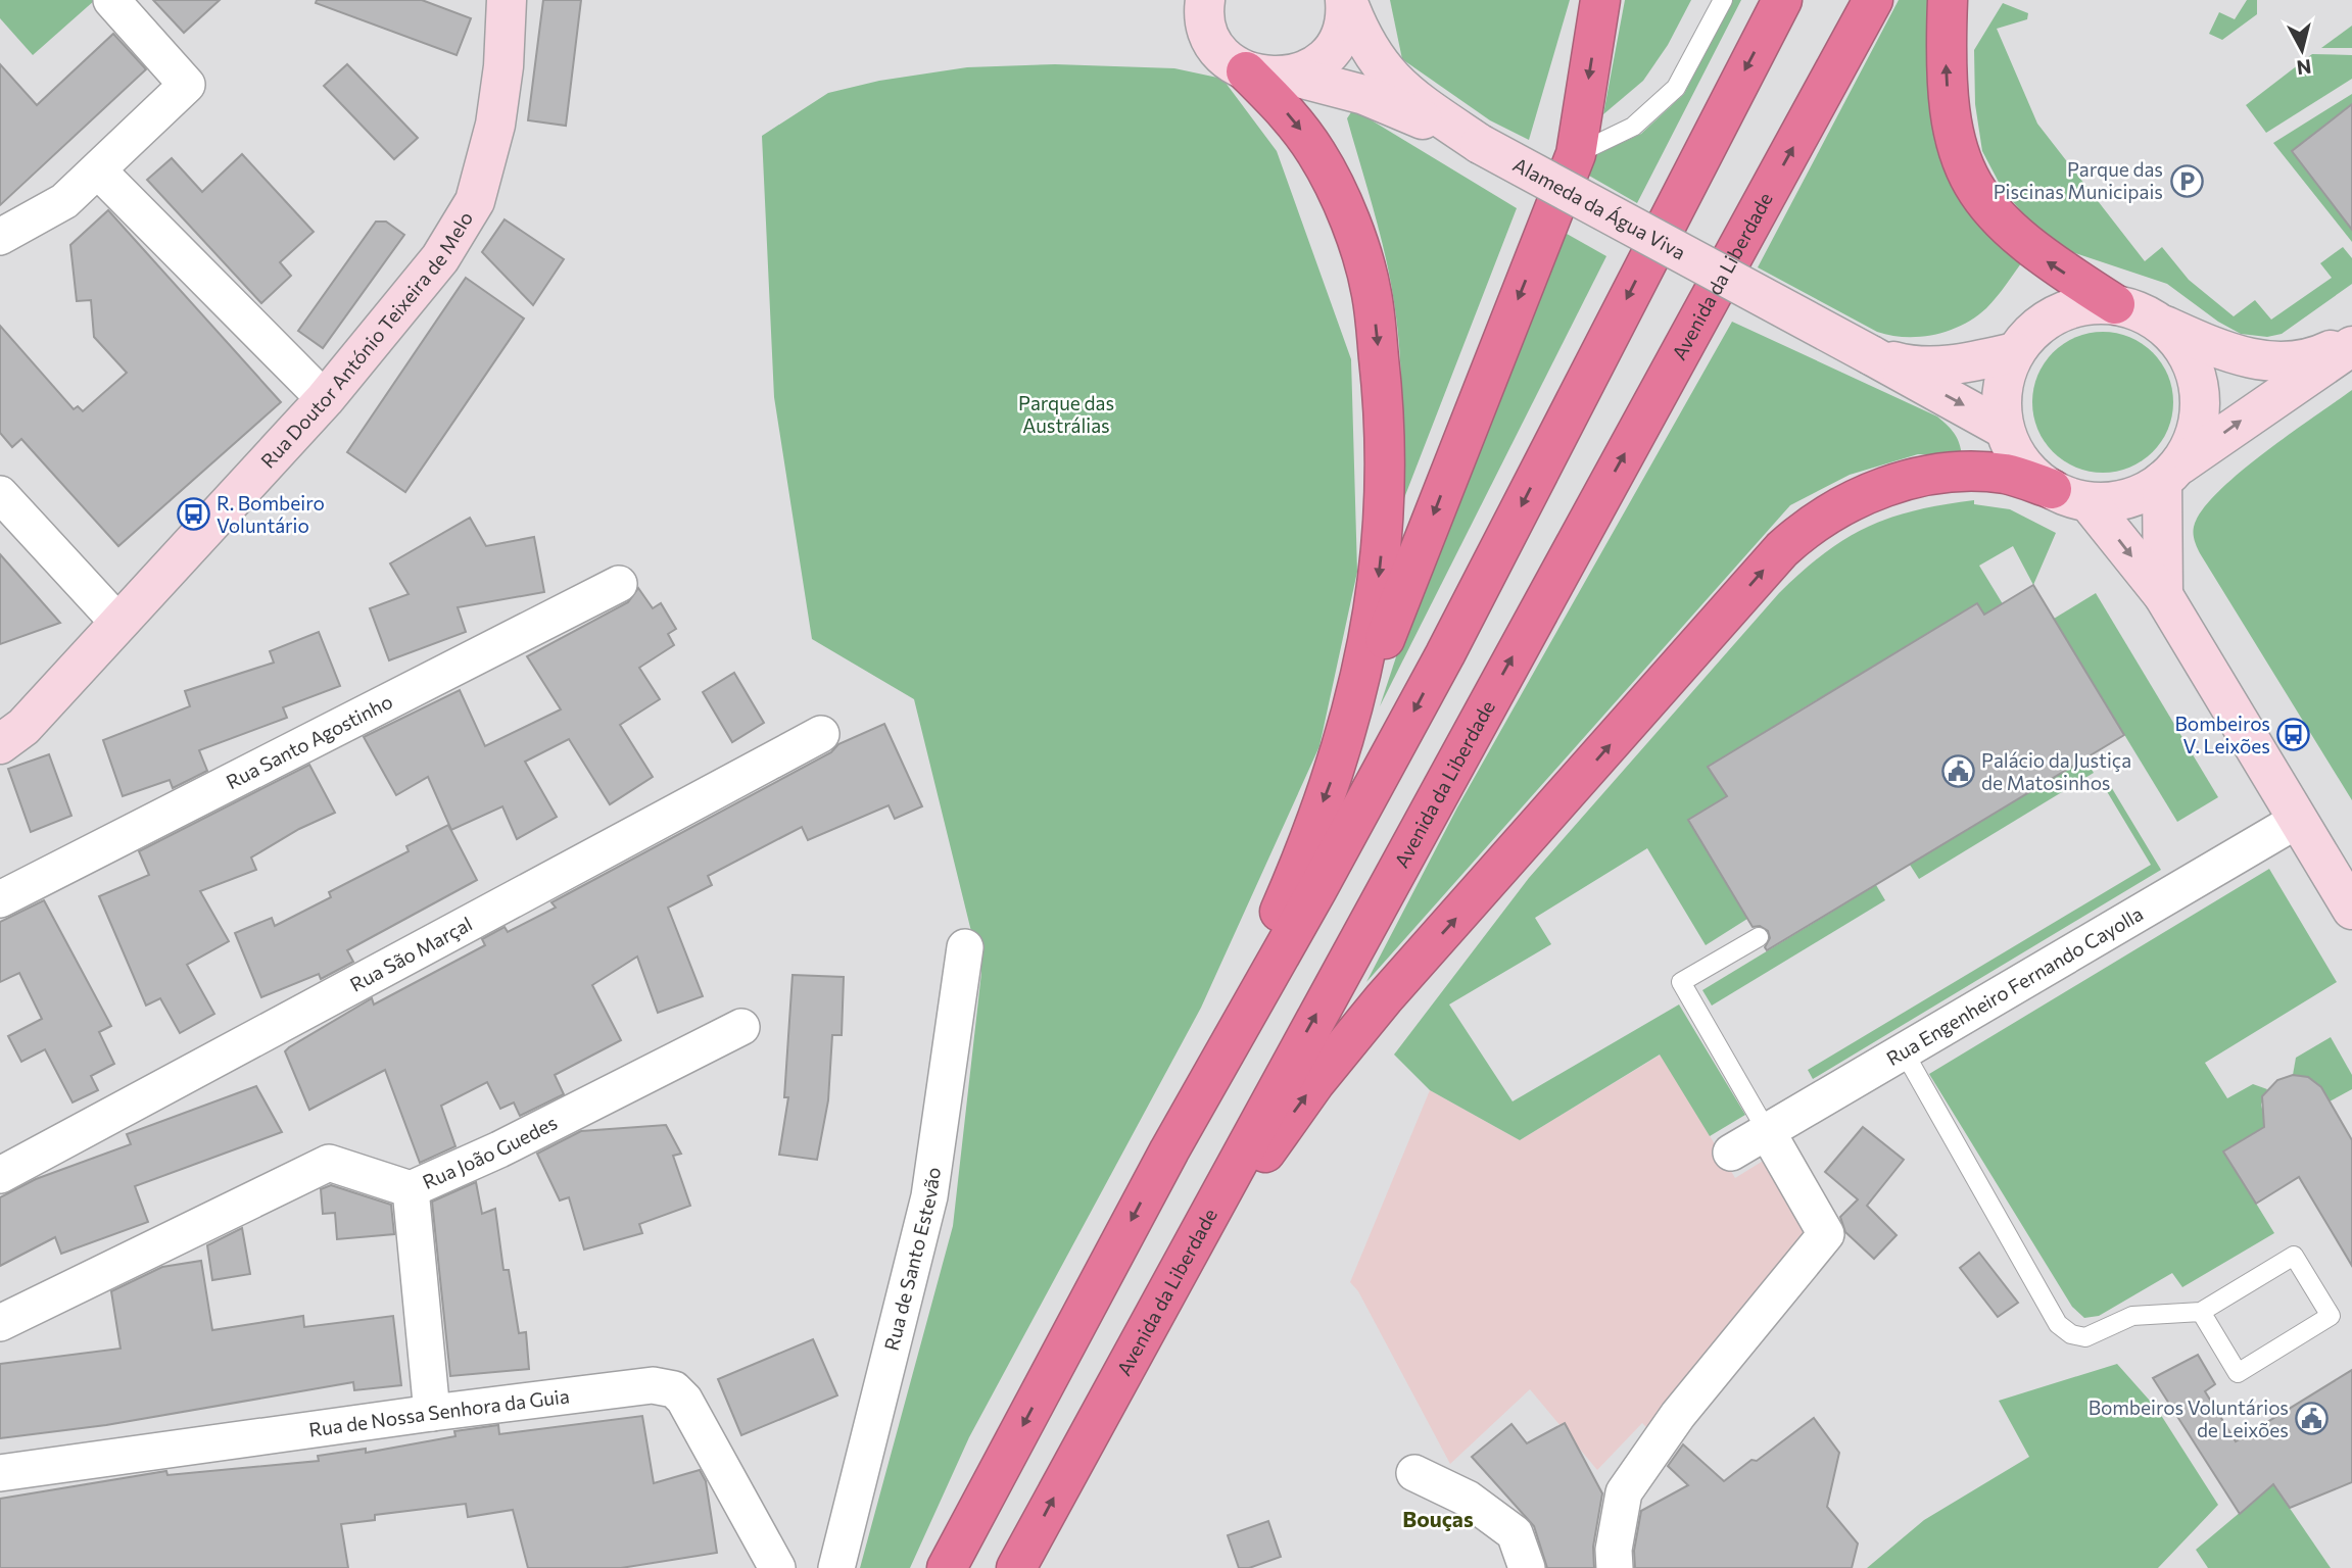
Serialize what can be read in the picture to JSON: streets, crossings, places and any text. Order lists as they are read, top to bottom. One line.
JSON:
{"streets":{"highway":["Avenida da Liberdade"],"street":["Alameda da Água Viva","Rua Doutor António Teixeira de Melo","Rua Santo Agostinho","Rua São Marçal","Rua Engenheiro Fernando Cayolla","Rua João Guedes","Rua de Santo Estevão","Rua de Nossa Senhora da Guia"]},"districts":["Bouças"],"parks":["Parque das Austrálias"],"places":{"parking":["Parque das Piscinas Municipais"],"bus stop":["R. Bombeiro Voluntário","Bombeiros V. Leixões"],"public building":["Palácio da Justiça de Matosinhos","Bombeiros Voluntários de Leixões"]},"north":"bottom"}
